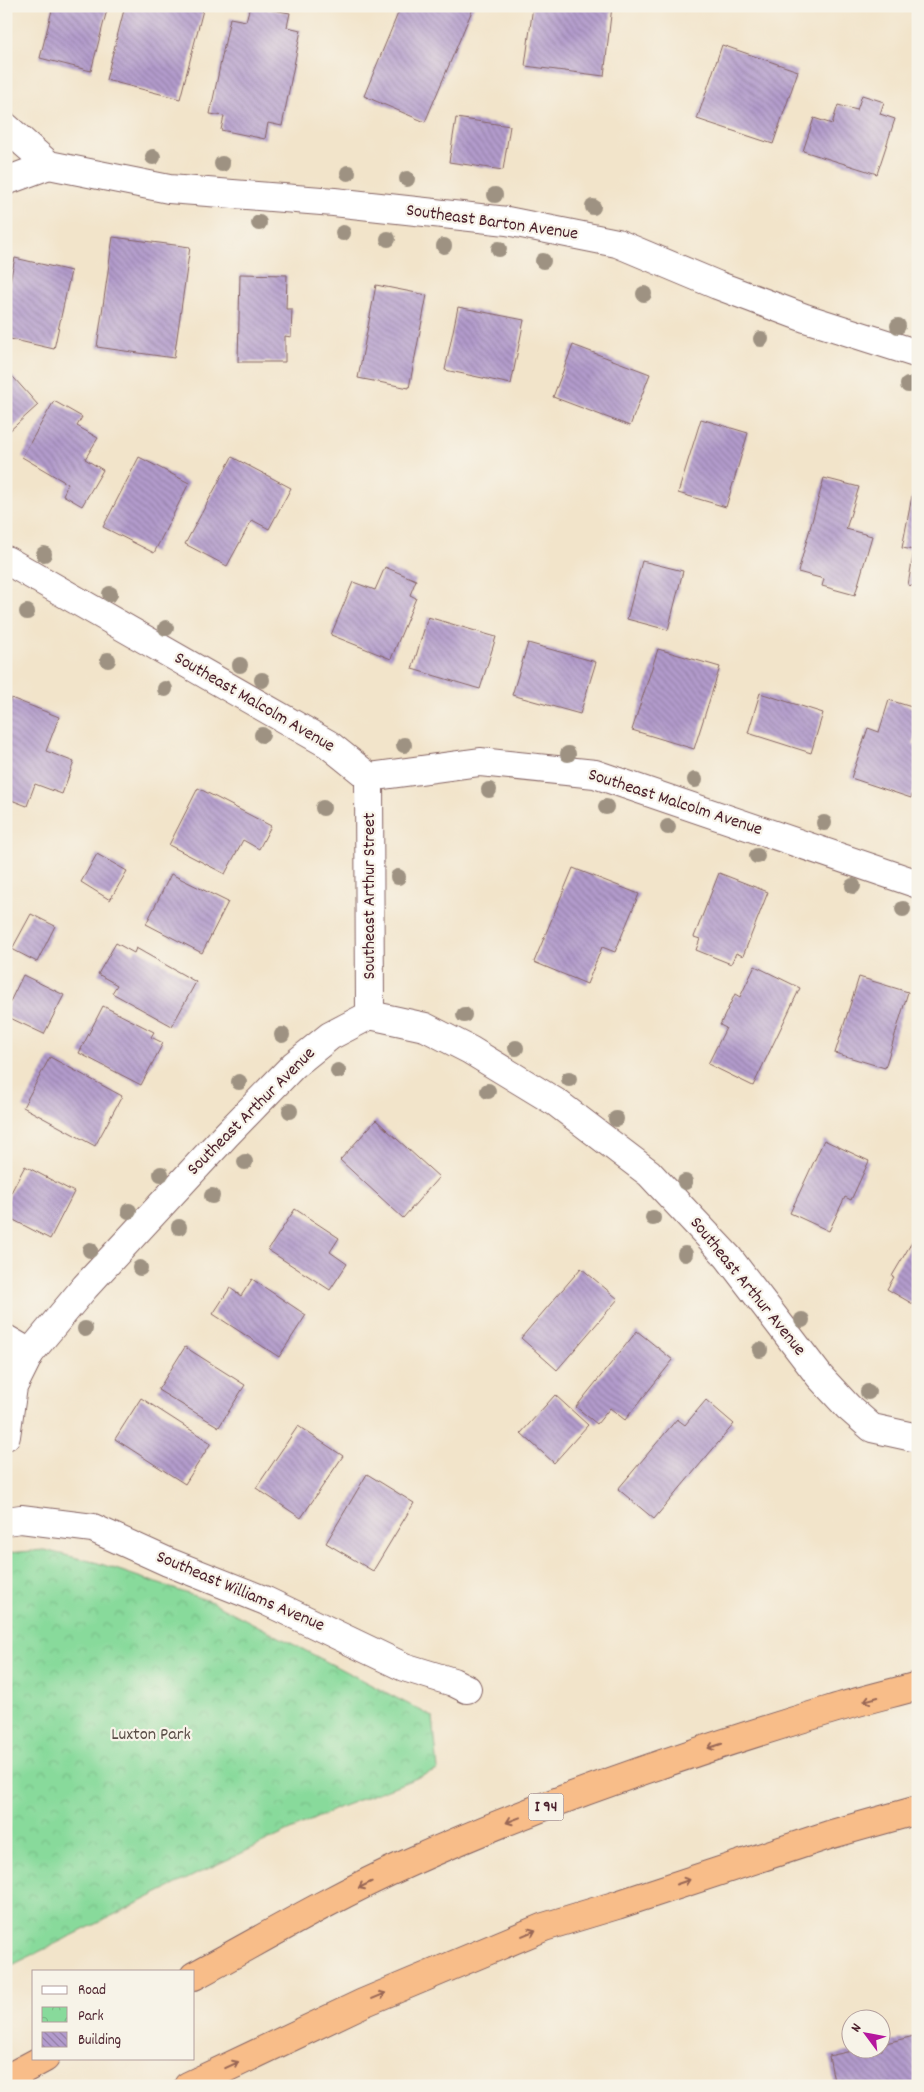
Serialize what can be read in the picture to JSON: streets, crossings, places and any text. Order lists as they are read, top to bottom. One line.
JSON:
{"streets":{"highway":["I 94"],"street":["Southeast Barton Avenue","Southeast Malcolm Avenue","Southeast Arthur Street","Southeast Arthur Avenue","Southeast Williams Avenue"]},"crossings":[["Southeast Malcolm Avenue","Southeast Arthur Street"],["Southeast Arthur Street","Southeast Arthur Avenue"]],"parks":["Luxton Park"],"legend":["Road","Park","Building"],"north":"top left"}
